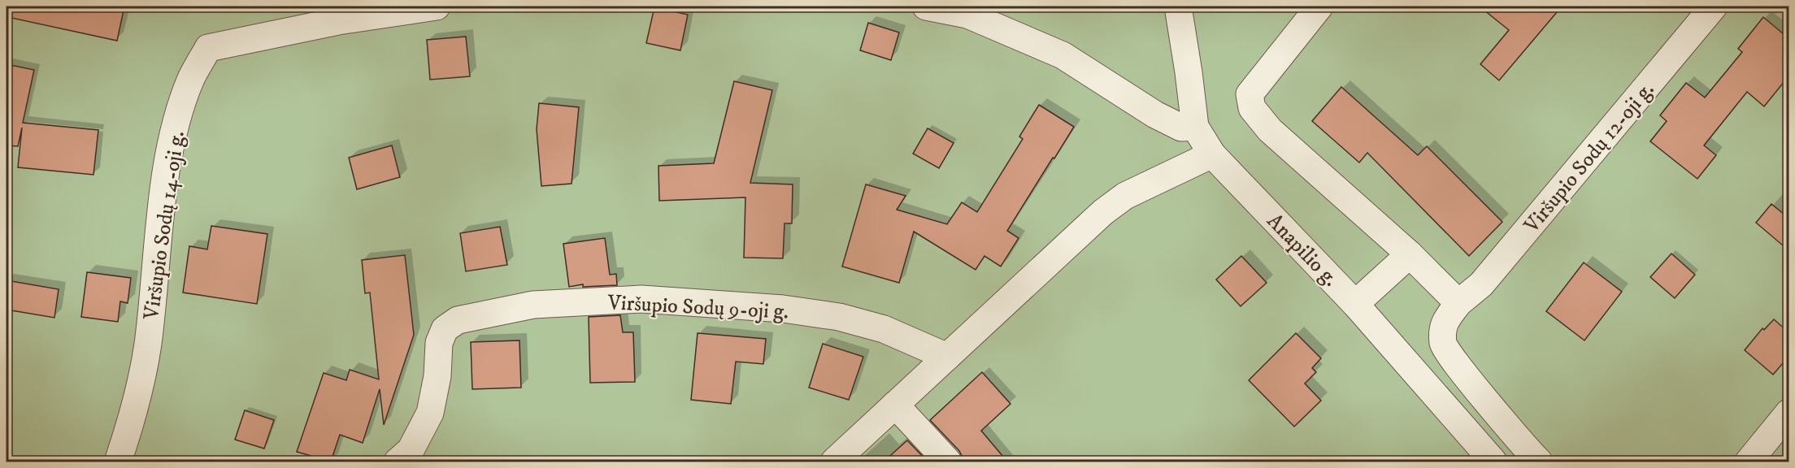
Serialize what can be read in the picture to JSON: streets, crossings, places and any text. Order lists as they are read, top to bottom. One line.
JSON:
{"streets":{"street":["Viršupio Sodų 12-oji g.","Viršupio Sodų 14-oji g.","Anapilio g.","Viršupio Sodų 9-oji g."]}}
